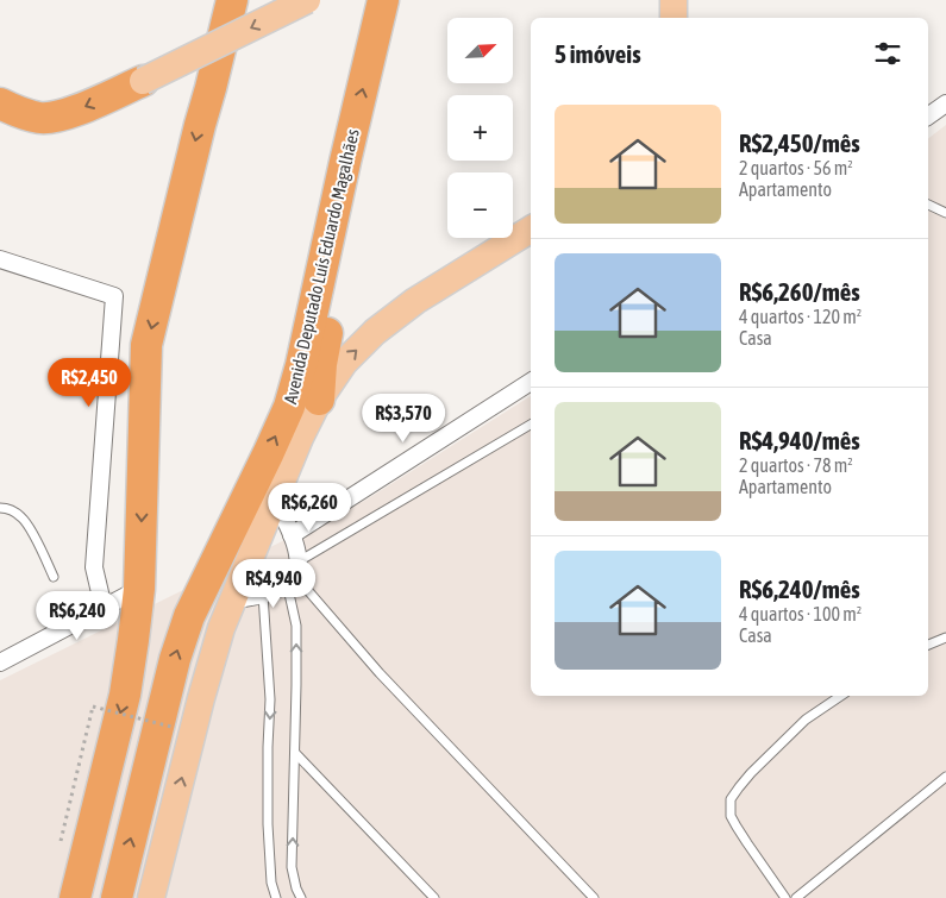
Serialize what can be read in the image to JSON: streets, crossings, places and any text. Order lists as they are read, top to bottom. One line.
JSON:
{"streets":{"highway":["Avenida Deputado Luís Eduardo Magalhães"]},"north":"top right","page":{"map_buttons":["+","−"],"heading":"5 imóveis","list":[{"name":"R$2,450/mês","note":"2 quartos · 56 m² · Apartamento"},{"name":"R$6,260/mês","note":"4 quartos · 120 m² · Casa"},{"name":"R$4,940/mês","note":"2 quartos · 78 m² · Apartamento"},{"name":"R$6,240/mês","note":"4 quartos · 100 m² · Casa"}],"price":["R$2,450","R$3,570","R$6,260","R$4,940","R$6,240"]}}
